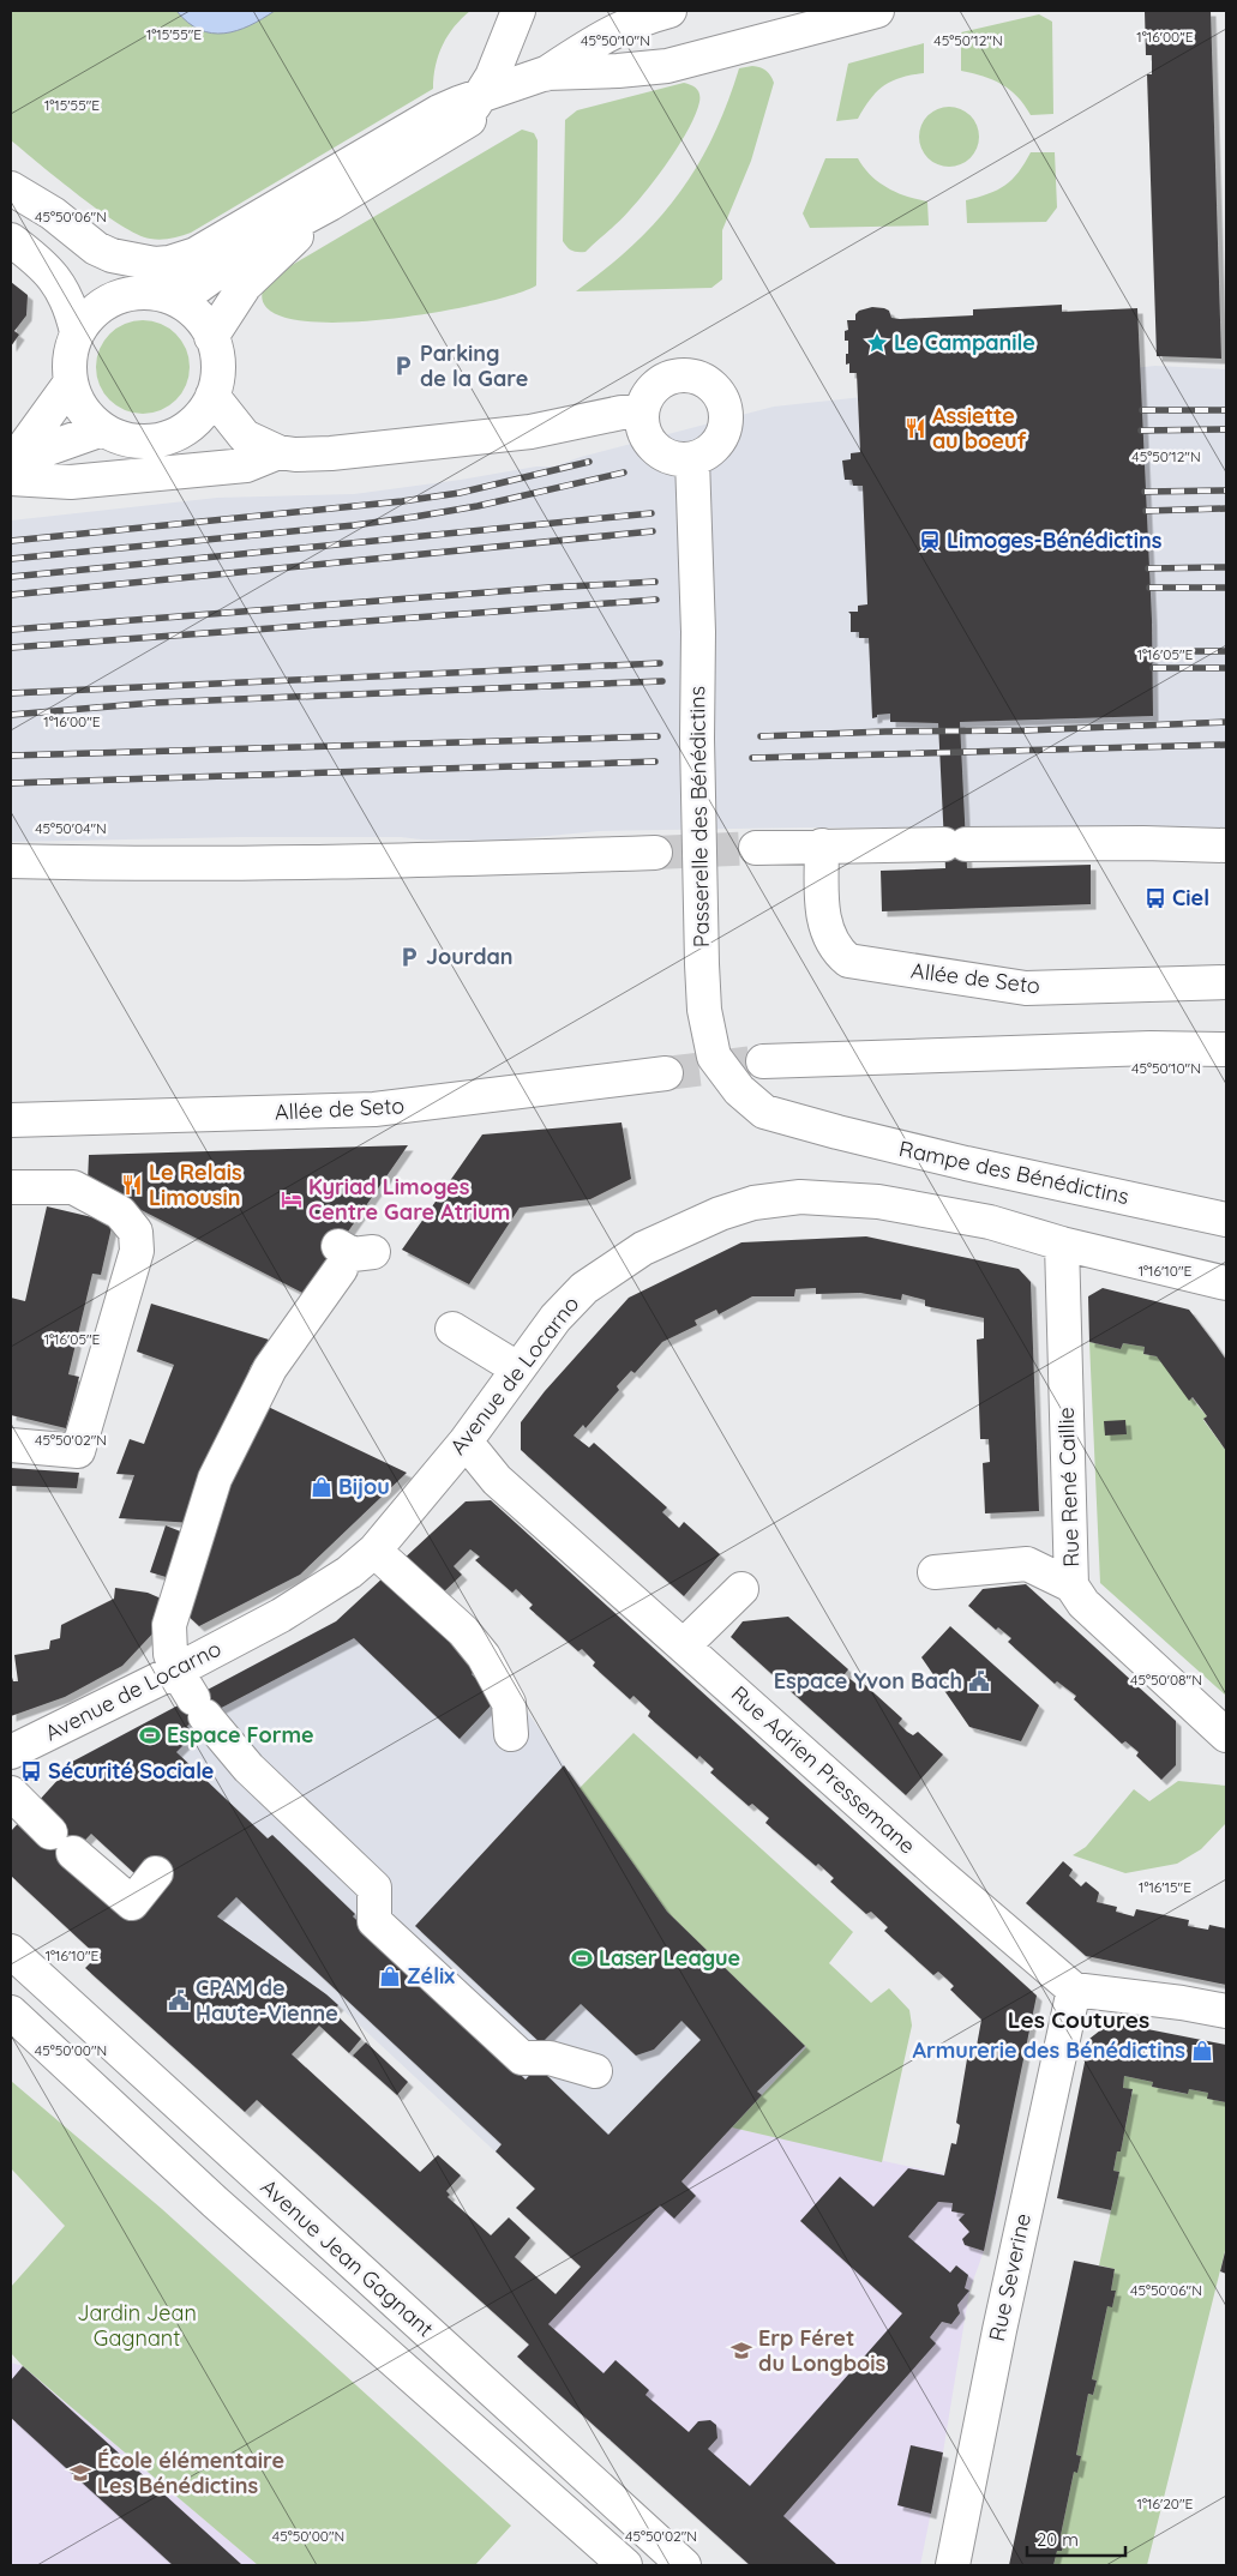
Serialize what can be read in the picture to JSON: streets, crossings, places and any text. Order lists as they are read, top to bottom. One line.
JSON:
{"streets":{"street":["Passerelle des Bénédictins","Allée de Seto","Rampe des Bénédictins","Avenue de Locarno","Rue René Caillie","Rue Adrien Pressemane","Avenue Jean Gagnant","Rue Severine"]},"crossings":[["Passerelle des Bénédictins","Rampe des Bénédictins"],["Avenue de Locarno","Rue René Caillie"],["Avenue de Locarno","Rue Adrien Pressemane"],["Rue Adrien Pressemane","Rue Severine"]],"districts":["Les Coutures"],"parks":["Jardin Jean Gagnant"],"places":{"place":["Le Campanile"],"parking":["Parking de la Gare","Jourdan"],"restaurant":["Assiette au boeuf","Le Relais Limousin"],"station":["Limoges-Bénédictins"],"bus stop":["Ciel","Sécurité Sociale"],"hotel":["Kyriad Limoges Centre Gare Atrium"],"shop":["Bijou","Zélix","Armurerie des Bénédictins"],"public building":["Espace Yvon Bach","CPAM de Haute-Vienne"],"sports":["Espace Forme","Laser League"],"school or university":["Erp Féret du Longbois","École élémentaire Les Bénédictins"]},"scale_bar":"20 m","coordinates":["1°15'55\"E","1°16'00\"E","45°50'10\"N","45°50'12\"N","45°50'06\"N","1°16'05\"E","45°50'04\"N","1°16'10\"E","45°50'02\"N","45°50'08\"N","1°16'15\"E","45°50'00\"N","1°16'20\"E"]}
